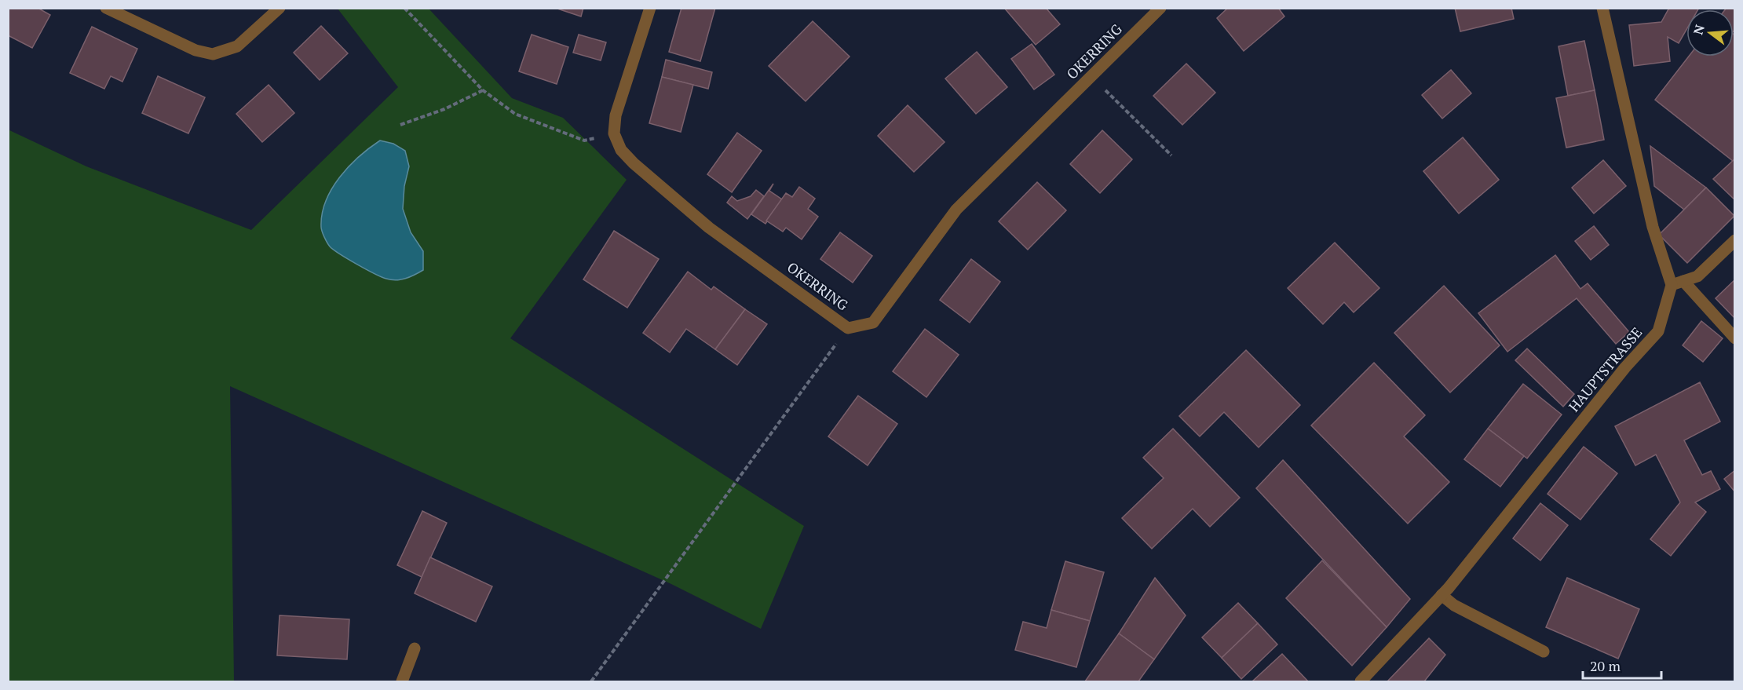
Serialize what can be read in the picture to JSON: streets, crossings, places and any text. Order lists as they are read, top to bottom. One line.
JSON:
{"streets":{"street":["OKERRING","HAUPTSTRASSE"]},"scale_bar":"20 m","north":"left"}
